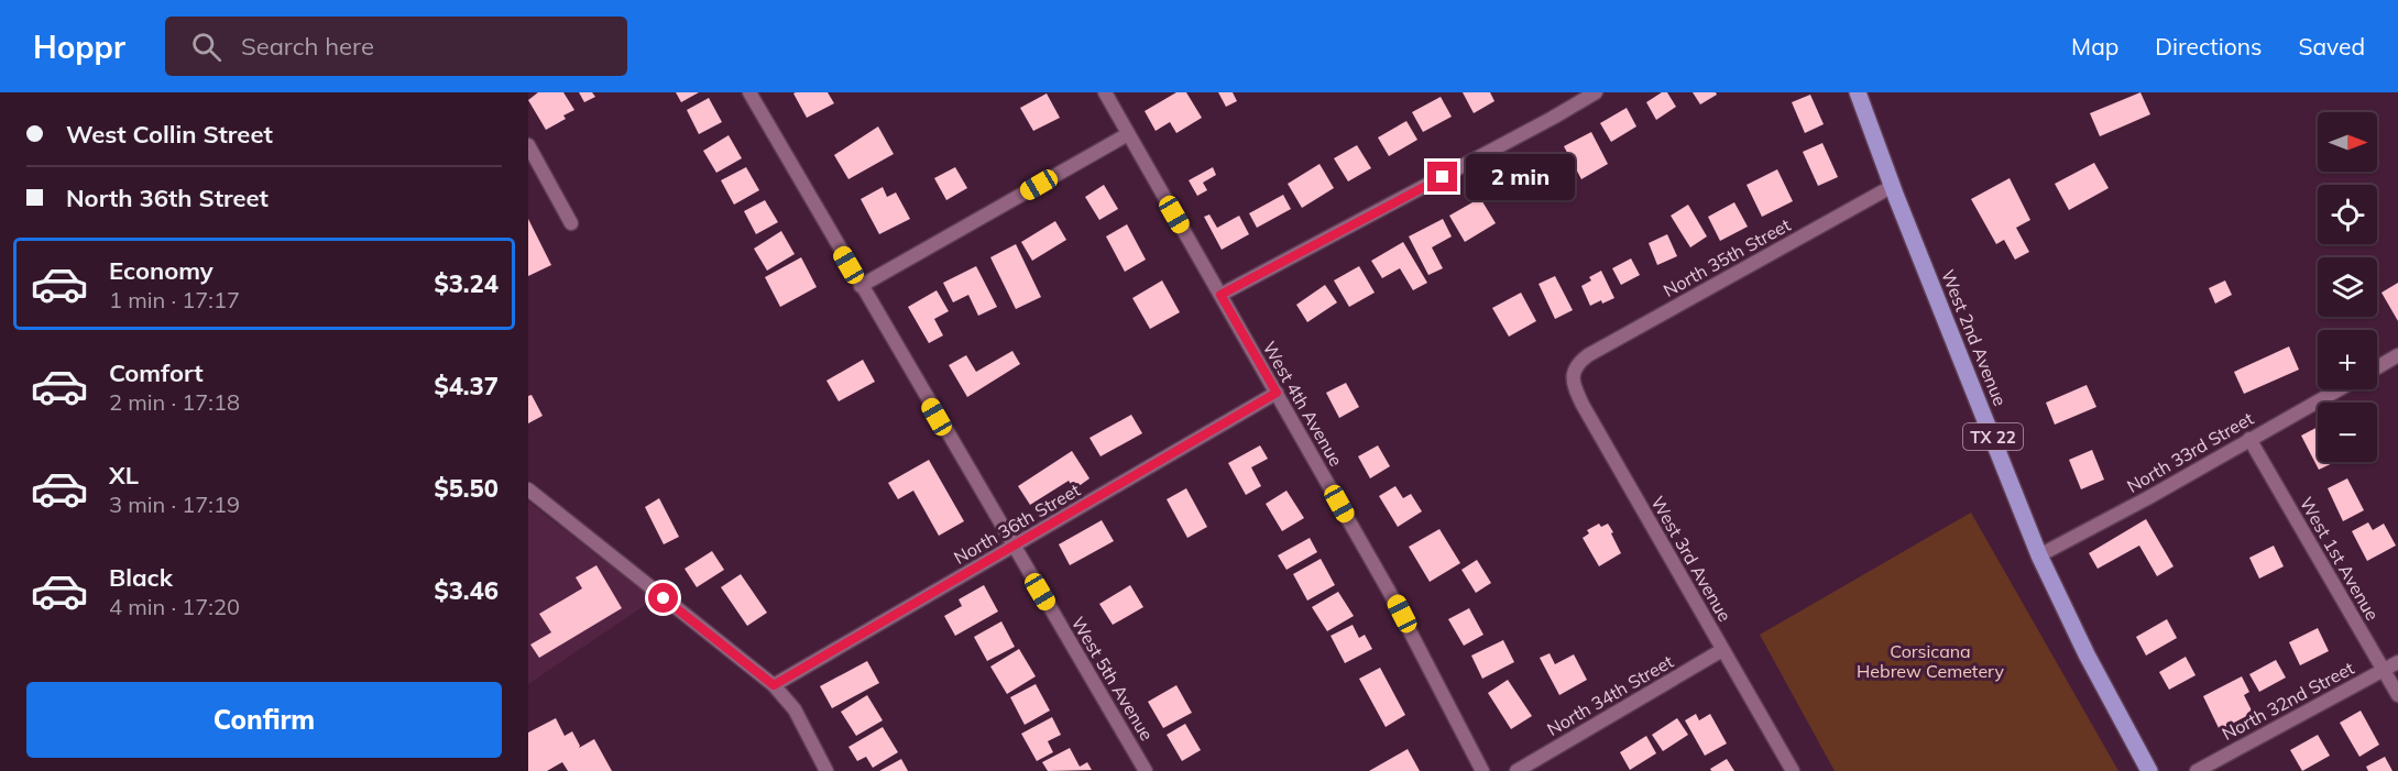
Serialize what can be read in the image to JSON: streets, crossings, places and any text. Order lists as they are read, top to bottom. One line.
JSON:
{"streets":{"main road":["West 2nd Avenue","TX 22"],"street":["North 35th Street","West 4th Avenue","North 33rd Street","North 36th Street","West 3rd Avenue","West 1st Avenue","West 5th Avenue","North 34th Street","North 32nd Street"]},"crossings":[["North 35th Street","West 2nd Avenue"],["North 35th Street","West 3rd Avenue"],["West 2nd Avenue","North 33rd Street"],["West 4th Avenue","North 36th Street"],["North 33rd Street","West 1st Avenue"],["North 36th Street","West 5th Avenue"],["West 3rd Avenue","North 34th Street"],["West 1st Avenue","North 32nd Street"]],"parks":["Corsicana Hebrew Cemetery"],"north":"right","page":{"header":"Hoppr","search":"Search here","nav":["Map","Directions","Saved"],"banner":["West Collin Street","North 36th Street"],"map_buttons":["+","−"],"bubble":"2 min","list":[{"name":"Economy","note":"1 min · 17:17","value":"$3.24"},{"name":"Comfort","note":"2 min · 17:18","value":"$4.37"},{"name":"XL","note":"3 min · 17:19","value":"$5.50"},{"name":"Black","note":"4 min · 17:20","value":"$3.46"}],"buttons":"Confirm"}}
